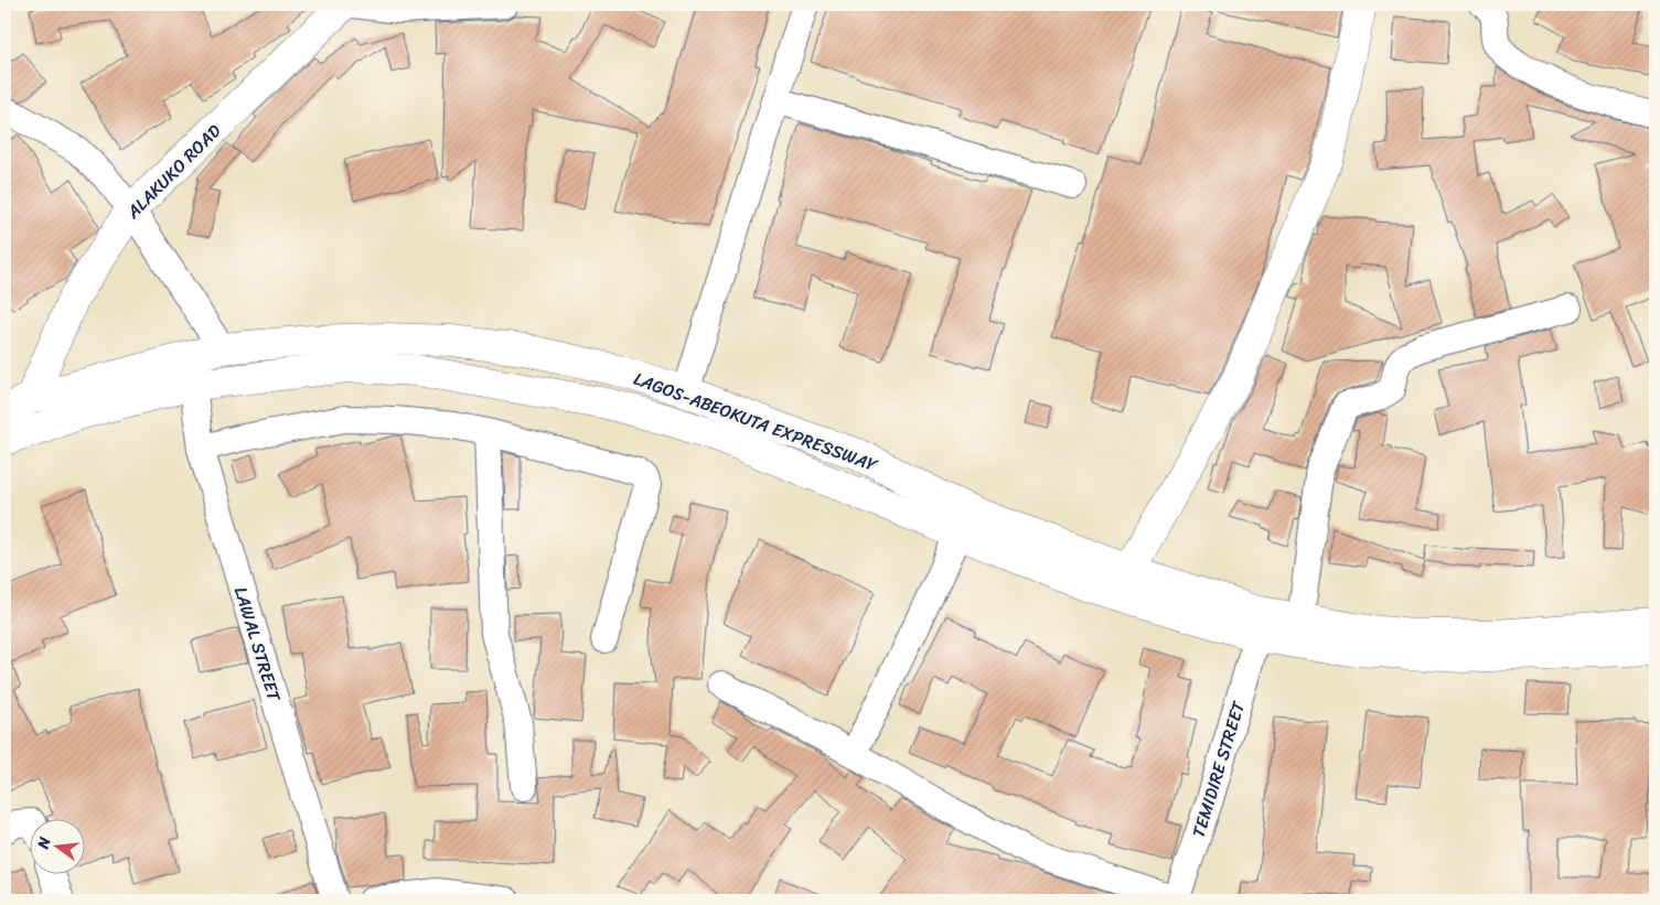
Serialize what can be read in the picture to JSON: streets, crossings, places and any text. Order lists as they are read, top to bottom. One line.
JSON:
{"streets":{"main road":["ALAKUKO ROAD","LAGOS-ABEOKUTA EXPRESSWAY"],"street":["LAWAL STREET","TEMIDIRE STREET"]},"crossings":[["ALAKUKO ROAD","LAGOS-ABEOKUTA EXPRESSWAY"],["LAGOS-ABEOKUTA EXPRESSWAY","LAWAL STREET"],["LAGOS-ABEOKUTA EXPRESSWAY","TEMIDIRE STREET"]],"north":"left"}
